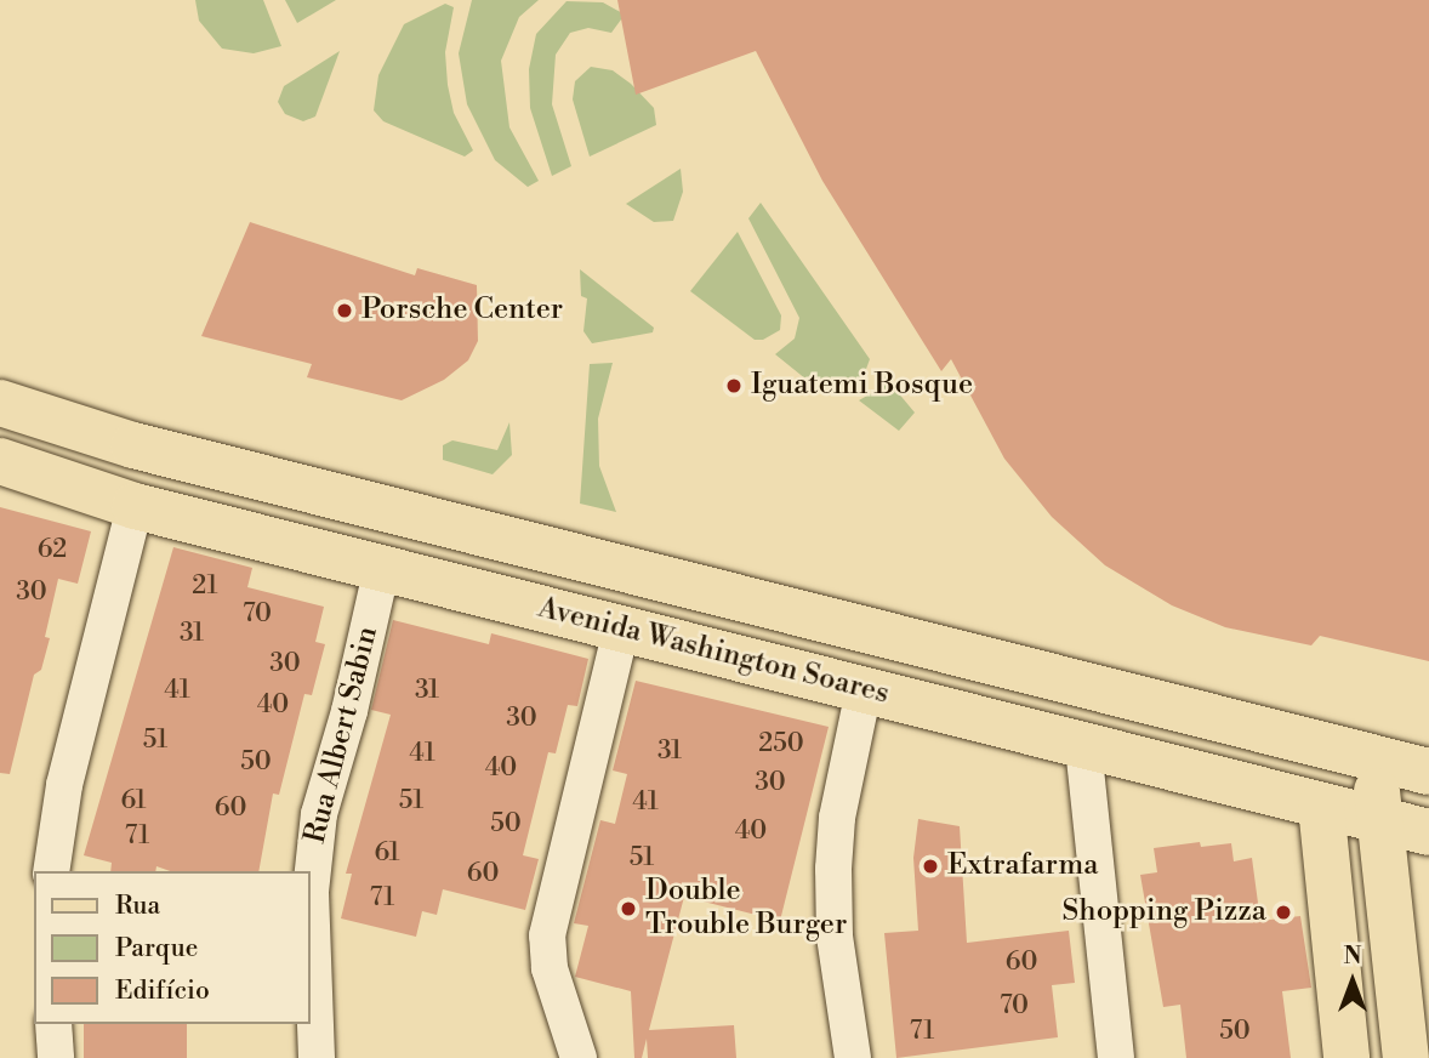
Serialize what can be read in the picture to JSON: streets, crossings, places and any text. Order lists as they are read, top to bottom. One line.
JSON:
{"streets":{"main road":["Avenida Washington Soares"],"street":["Rua Albert Sabin"]},"crossings":[["Avenida Washington Soares","Rua Albert Sabin"]],"places":["Porsche Center","Iguatemi Bosque","Extrafarma","Double Trouble Burger","Shopping Pizza"],"house_numbers":["62","21","30","70","31","30","41","31","40","30","51","250","31","41","50","40","30","61","51","41","60","50","40","71","61","51","60","71","60","70","71","50"],"legend":["Rua","Parque","Edifício"],"north":"top"}
